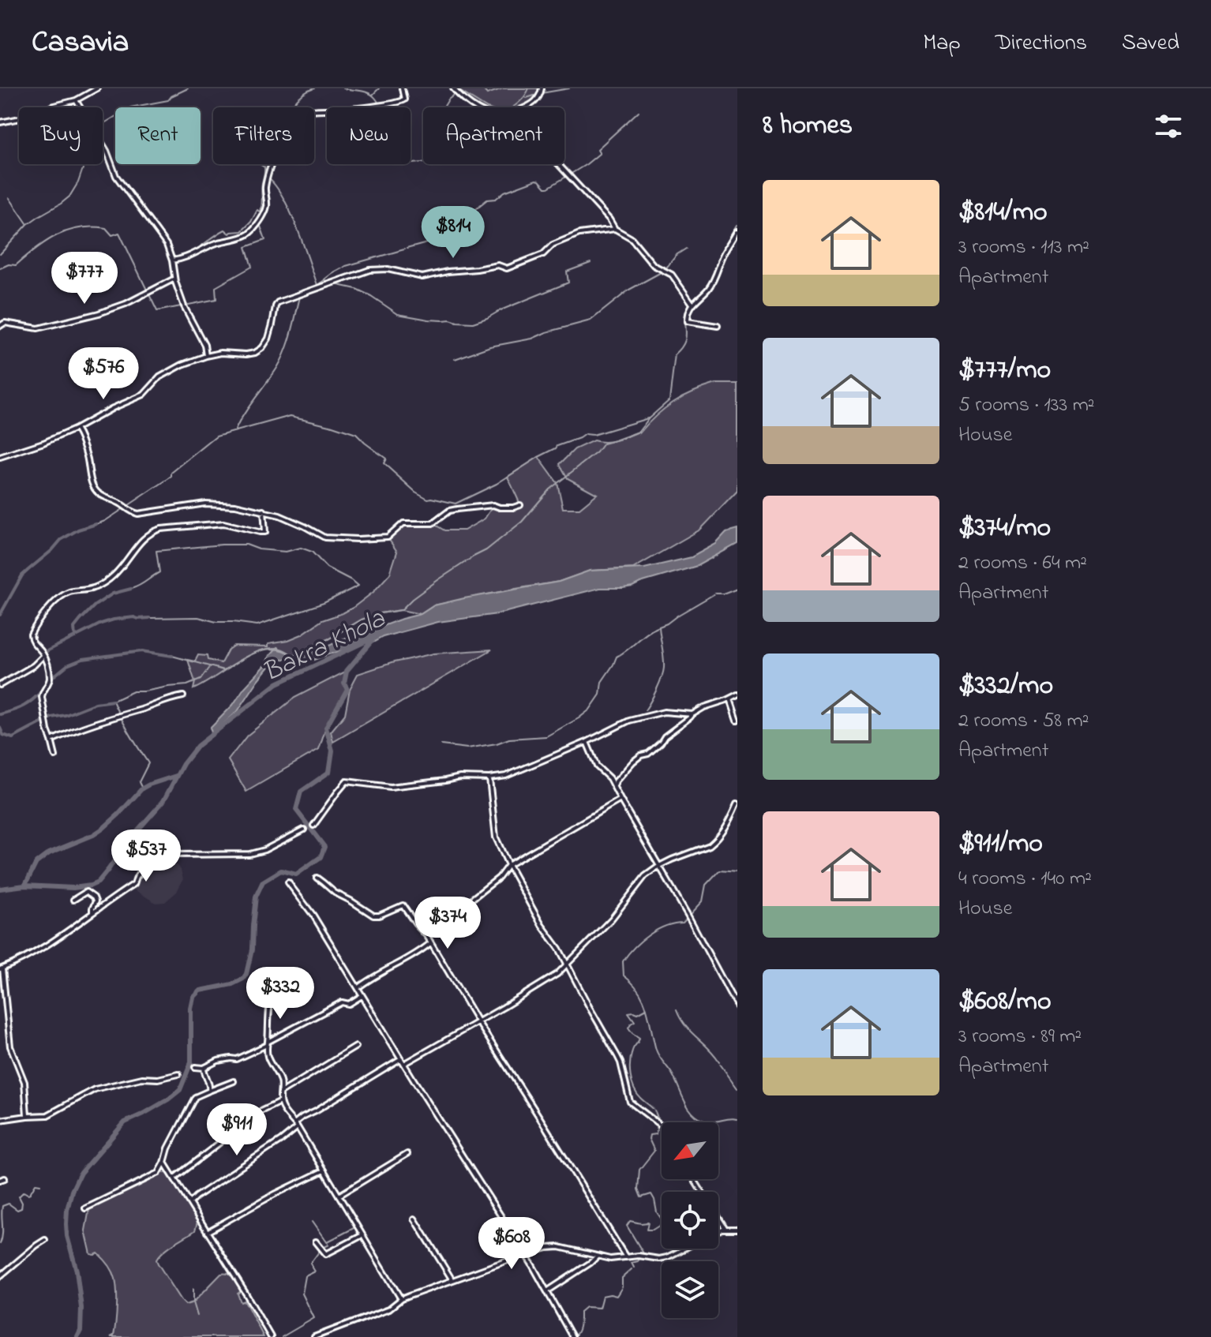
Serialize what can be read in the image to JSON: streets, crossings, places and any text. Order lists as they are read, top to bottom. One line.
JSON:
{"water":["Bakra Khola"],"north":"bottom left","page":{"header":"Casavia","nav":["Map","Directions","Saved"],"heading":"8 homes","chip":["Buy","Rent","Filters","New","Apartment"],"list":[{"name":"$814/mo","note":"3 rooms · 113 m² · Apartment"},{"name":"$777/mo","note":"5 rooms · 133 m² · House"},{"name":"$374/mo","note":"2 rooms · 64 m² · Apartment"},{"name":"$332/mo","note":"2 rooms · 58 m² · Apartment"},{"name":"$911/mo","note":"4 rooms · 140 m² · House"},{"name":"$608/mo","note":"3 rooms · 89 m² · Apartment"}],"price":["$814","$777","$576","$537","$374","$332","$911","$608"]}}
